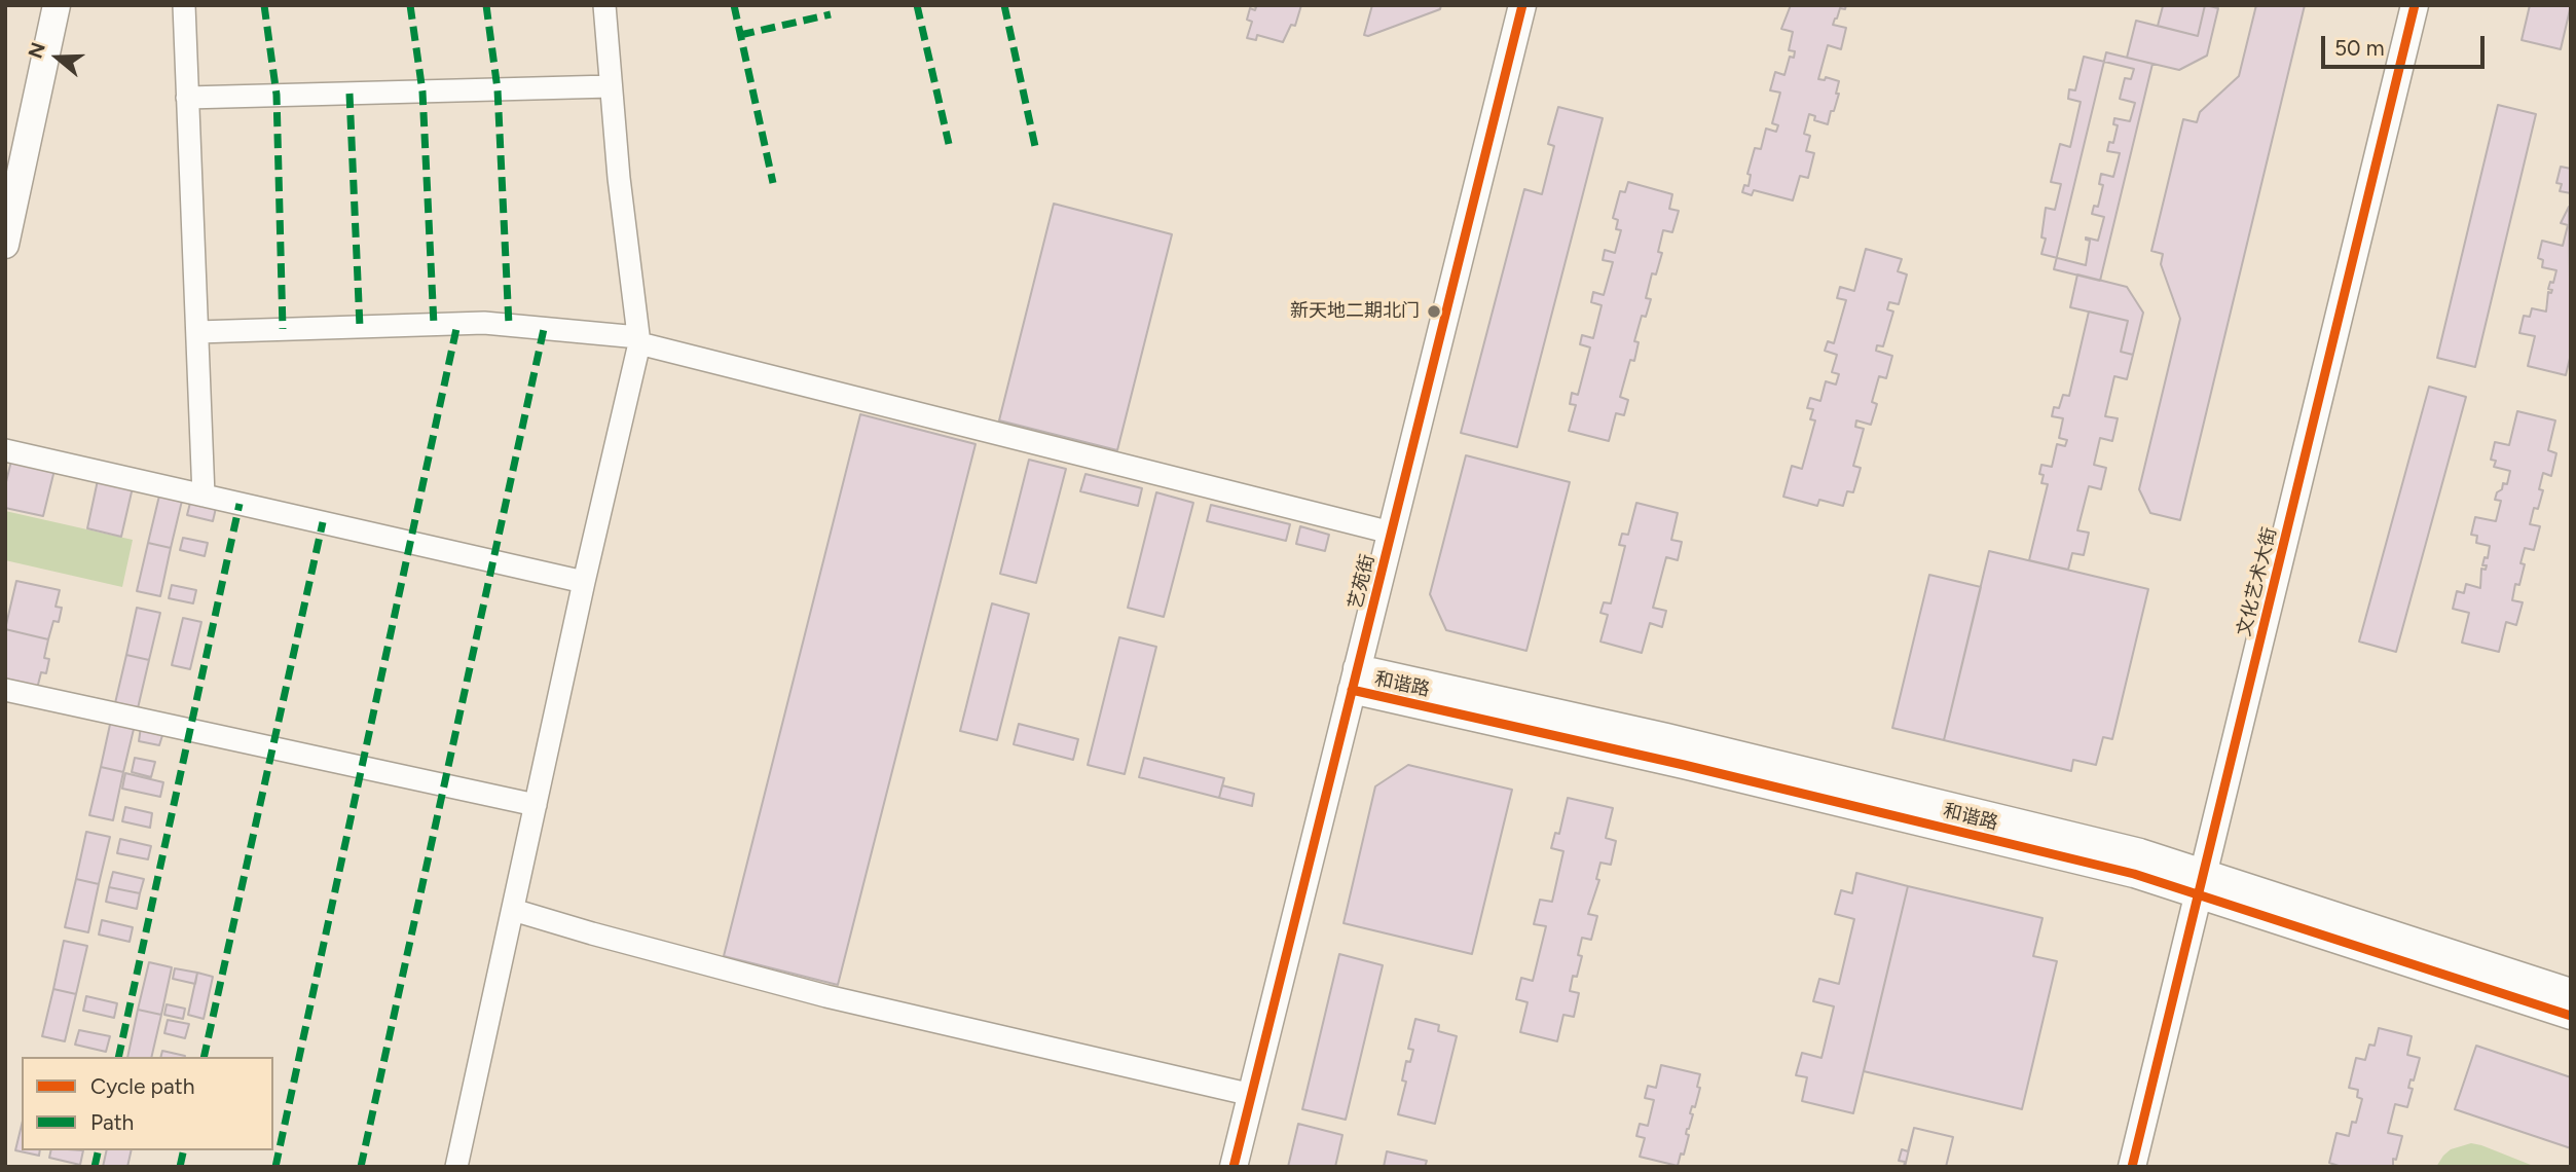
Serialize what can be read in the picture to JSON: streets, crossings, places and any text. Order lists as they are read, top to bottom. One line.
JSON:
{"streets":{"street":["艺苑街","文化艺术大街","和谐路"]},"crossings":[["艺苑街","和谐路"],["文化艺术大街","和谐路"]],"places":["新天地二期北门"],"legend":["Cycle path","Path"],"scale_bar":"50 m","north":"left"}
